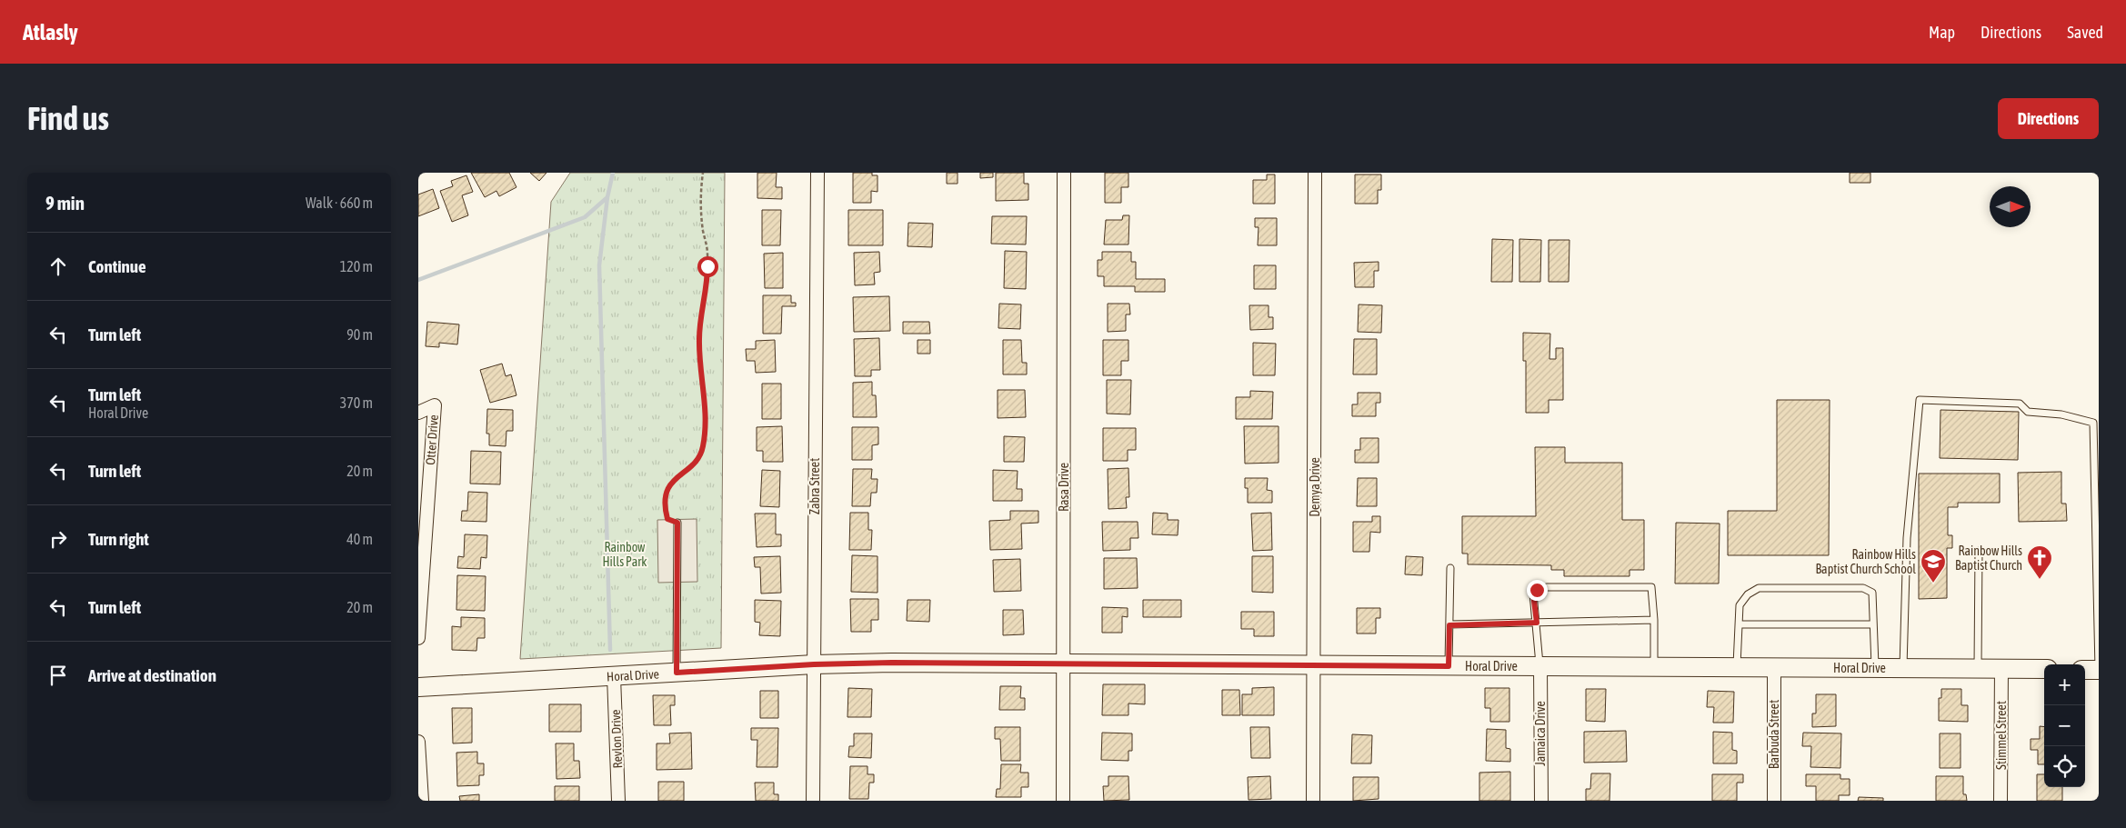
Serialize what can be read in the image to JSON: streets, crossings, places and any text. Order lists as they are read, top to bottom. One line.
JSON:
{"streets":{"street":["Otter Drive","Zabra Street","Rasa Drive","Demya Drive","Horal Drive","Jamaica Drive","Barbuda Street","Stimmel Street","Revlon Drive"]},"crossings":[["Zabra Street","Horal Drive"],["Rasa Drive","Horal Drive"],["Demya Drive","Horal Drive"],["Horal Drive","Jamaica Drive"],["Horal Drive","Barbuda Street"],["Horal Drive","Stimmel Street"],["Horal Drive","Revlon Drive"]],"parks":["Rainbow Hills Park"],"places":{"church":["Rainbow Hills Baptist Church"],"school or university":["Rainbow Hills Baptist Church School"]},"north":"right","page":{"header":"Atlasly","nav":["Map","Directions","Saved"],"buttons":"Directions","title":"Find us","heading":["9 min","Walk · 660 m"],"list":[["Continue","120 m"],["Turn left","90 m"],["Turn left","Horal Drive","370 m"],["Turn left","20 m"],["Turn right","40 m"],["Turn left","20 m"],"Arrive at destination"],"map_buttons":["+","−"]}}
